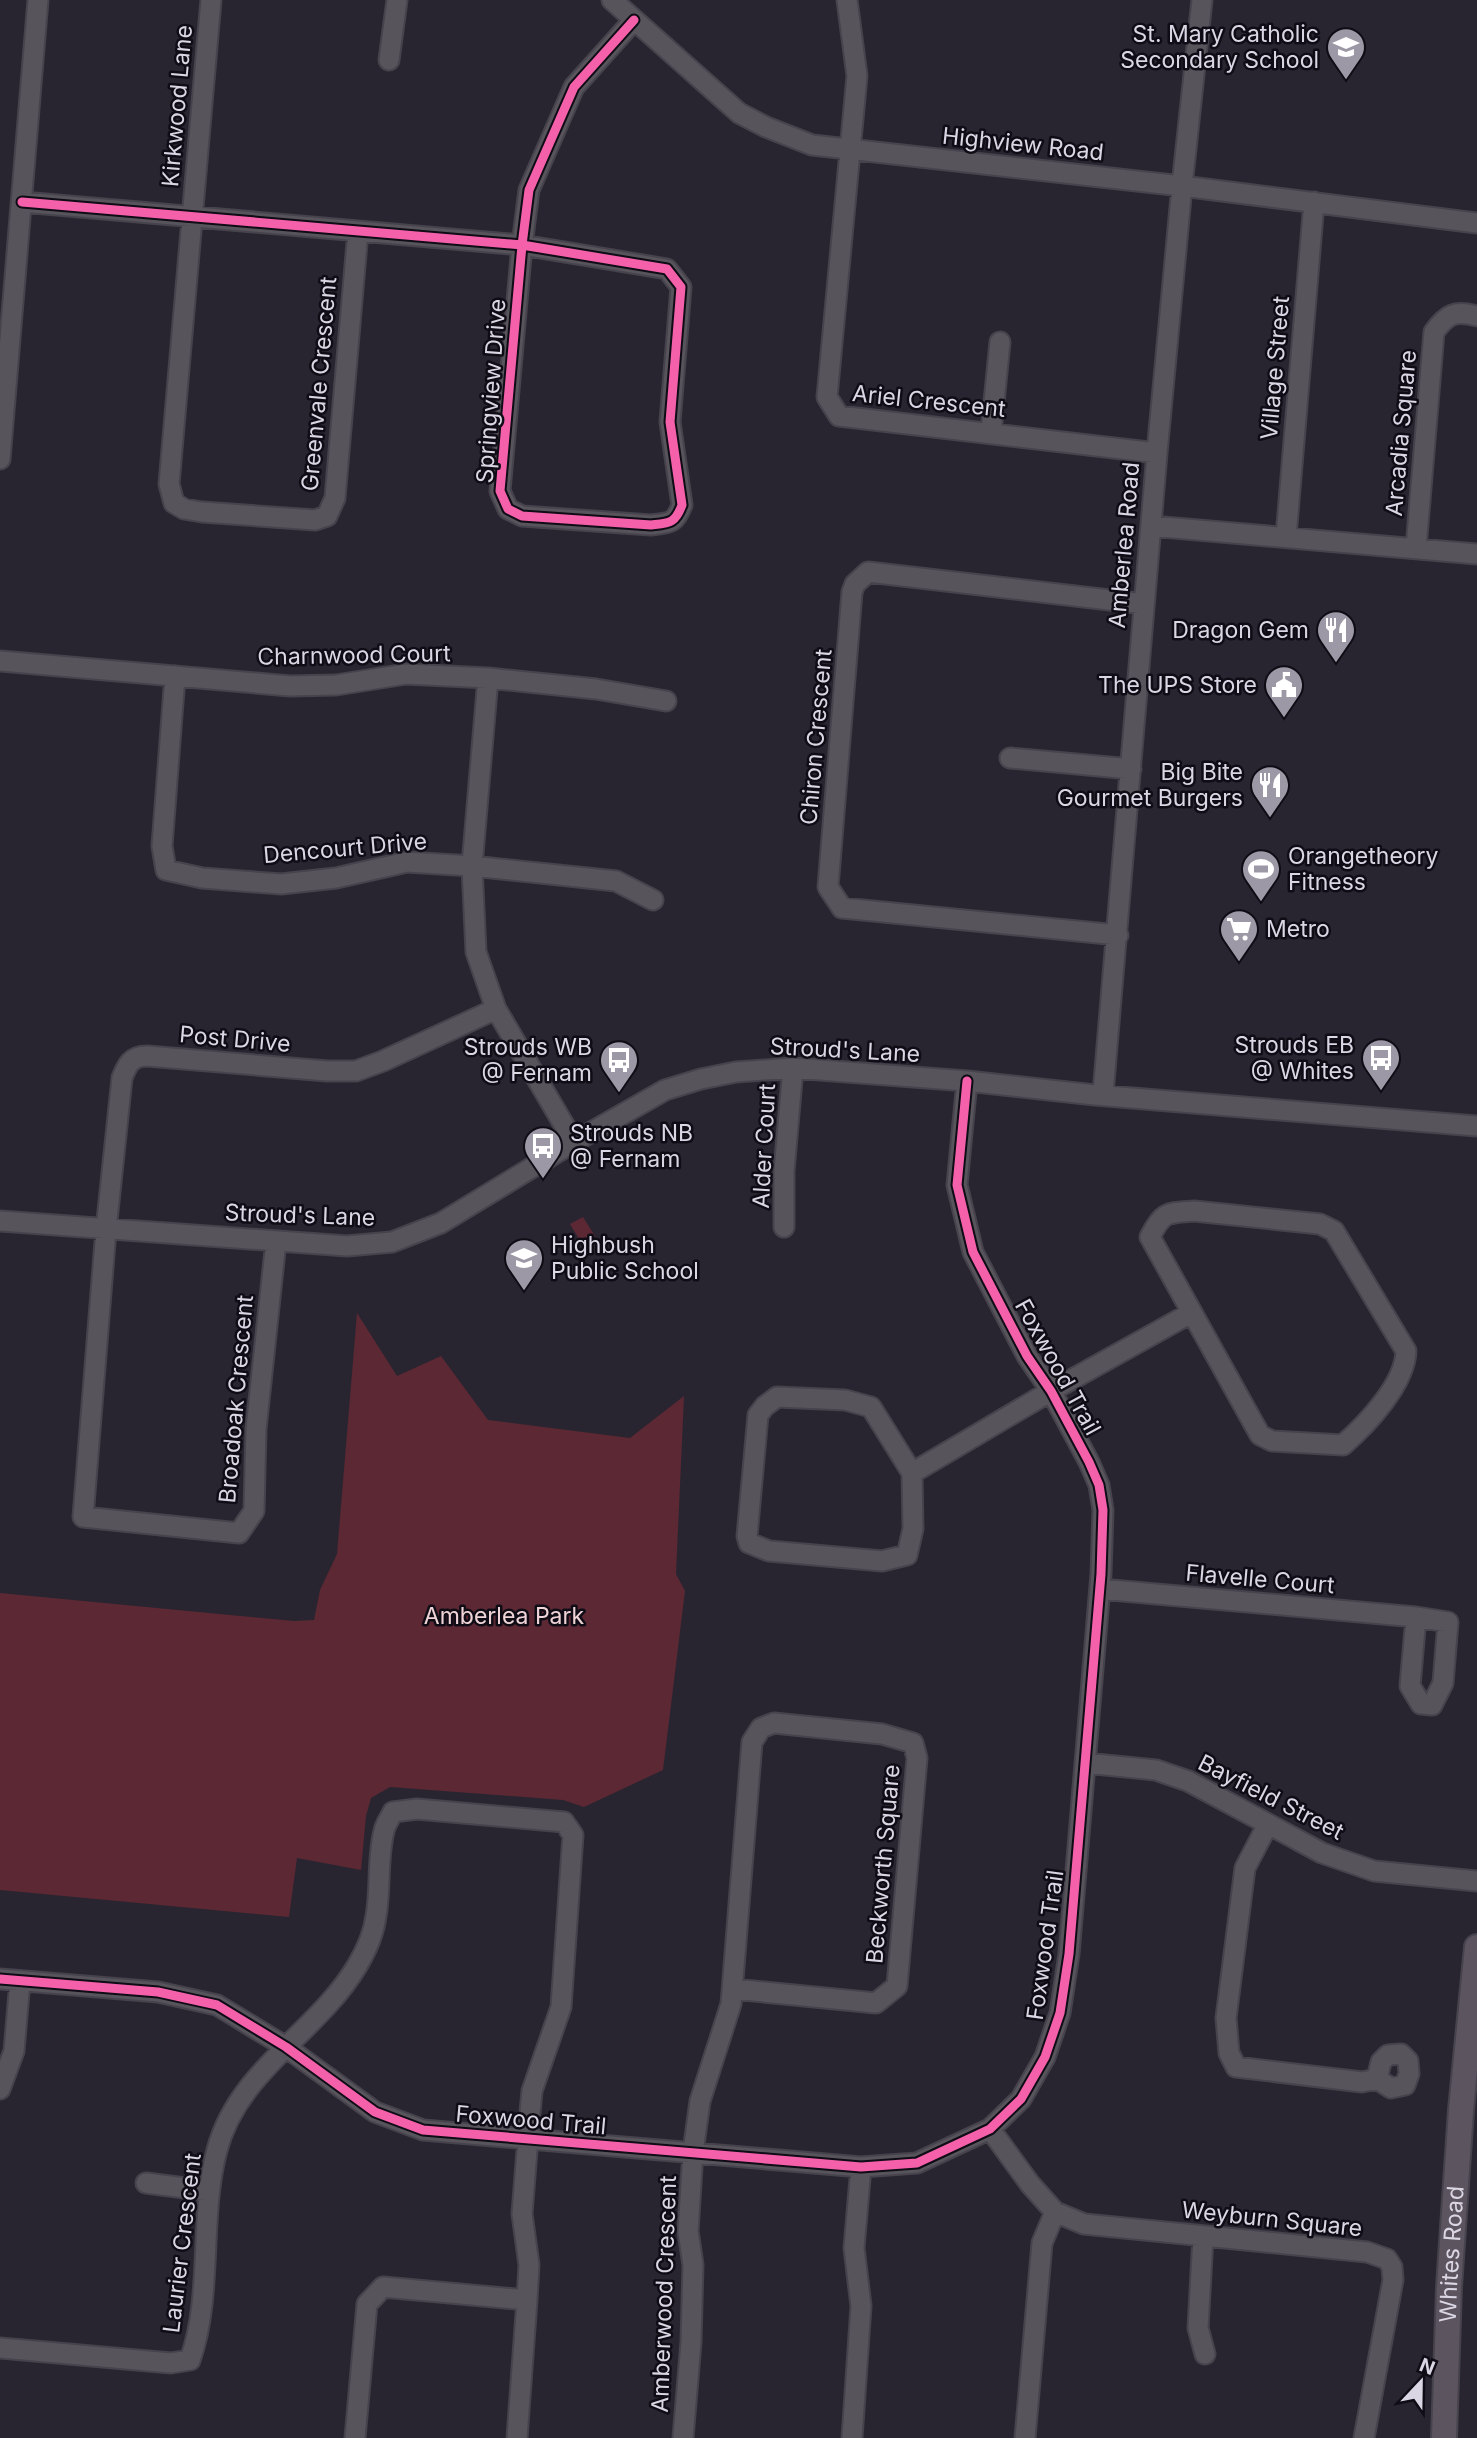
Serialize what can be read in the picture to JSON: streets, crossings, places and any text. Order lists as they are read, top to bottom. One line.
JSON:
{"streets":{"main road":["Whites Road"],"street":["Kirkwood Lane","Highview Road","Village Street","Greenvale Crescent","Springview Drive","Ariel Crescent","Arcadia Square","Amberlea Road","Charnwood Court","Chiron Crescent","Dencourt Drive","Post Drive","Stroud's Lane","Alder Court","Foxwood Trail","Broadoak Crescent","Flavelle Court","Bayfield Street","Beckworth Square","Weyburn Square","Laurier Crescent","Amberwood Crescent"]},"crossings":[["Kirkwood Lane","Greenvale Crescent"],["Kirkwood Lane","Springview Drive"],["Highview Road","Village Street"],["Highview Road","Ariel Crescent"],["Highview Road","Amberlea Road"],["Village Street","Arcadia Square"],["Greenvale Crescent","Springview Drive"],["Ariel Crescent","Amberlea Road"],["Arcadia Square","Amberlea Road"],["Amberlea Road","Chiron Crescent"],["Amberlea Road","Stroud's Lane"],["Charnwood Court","Dencourt Drive"],["Post Drive","Stroud's Lane"],["Post Drive","Broadoak Crescent"],["Stroud's Lane","Alder Court"],["Stroud's Lane","Foxwood Trail"],["Stroud's Lane","Broadoak Crescent"],["Foxwood Trail","Flavelle Court"],["Foxwood Trail","Bayfield Street"],["Foxwood Trail","Beckworth Square"],["Foxwood Trail","Weyburn Square"],["Foxwood Trail","Laurier Crescent"],["Foxwood Trail","Amberwood Crescent"],["Beckworth Square","Amberwood Crescent"]],"parks":["Amberlea Park"],"places":{"school or university":["St. Mary Catholic Secondary School","Highbush Public School"],"restaurant":["Dragon Gem","Big Bite Gourmet Burgers"],"public building":["The UPS Store"],"sports":["Orangetheory Fitness"],"supermarket":["Metro"],"bus stop":["Strouds EB @ Whites","Strouds WB @ Fernam","Strouds NB @ Fernam"]},"north":"top"}
